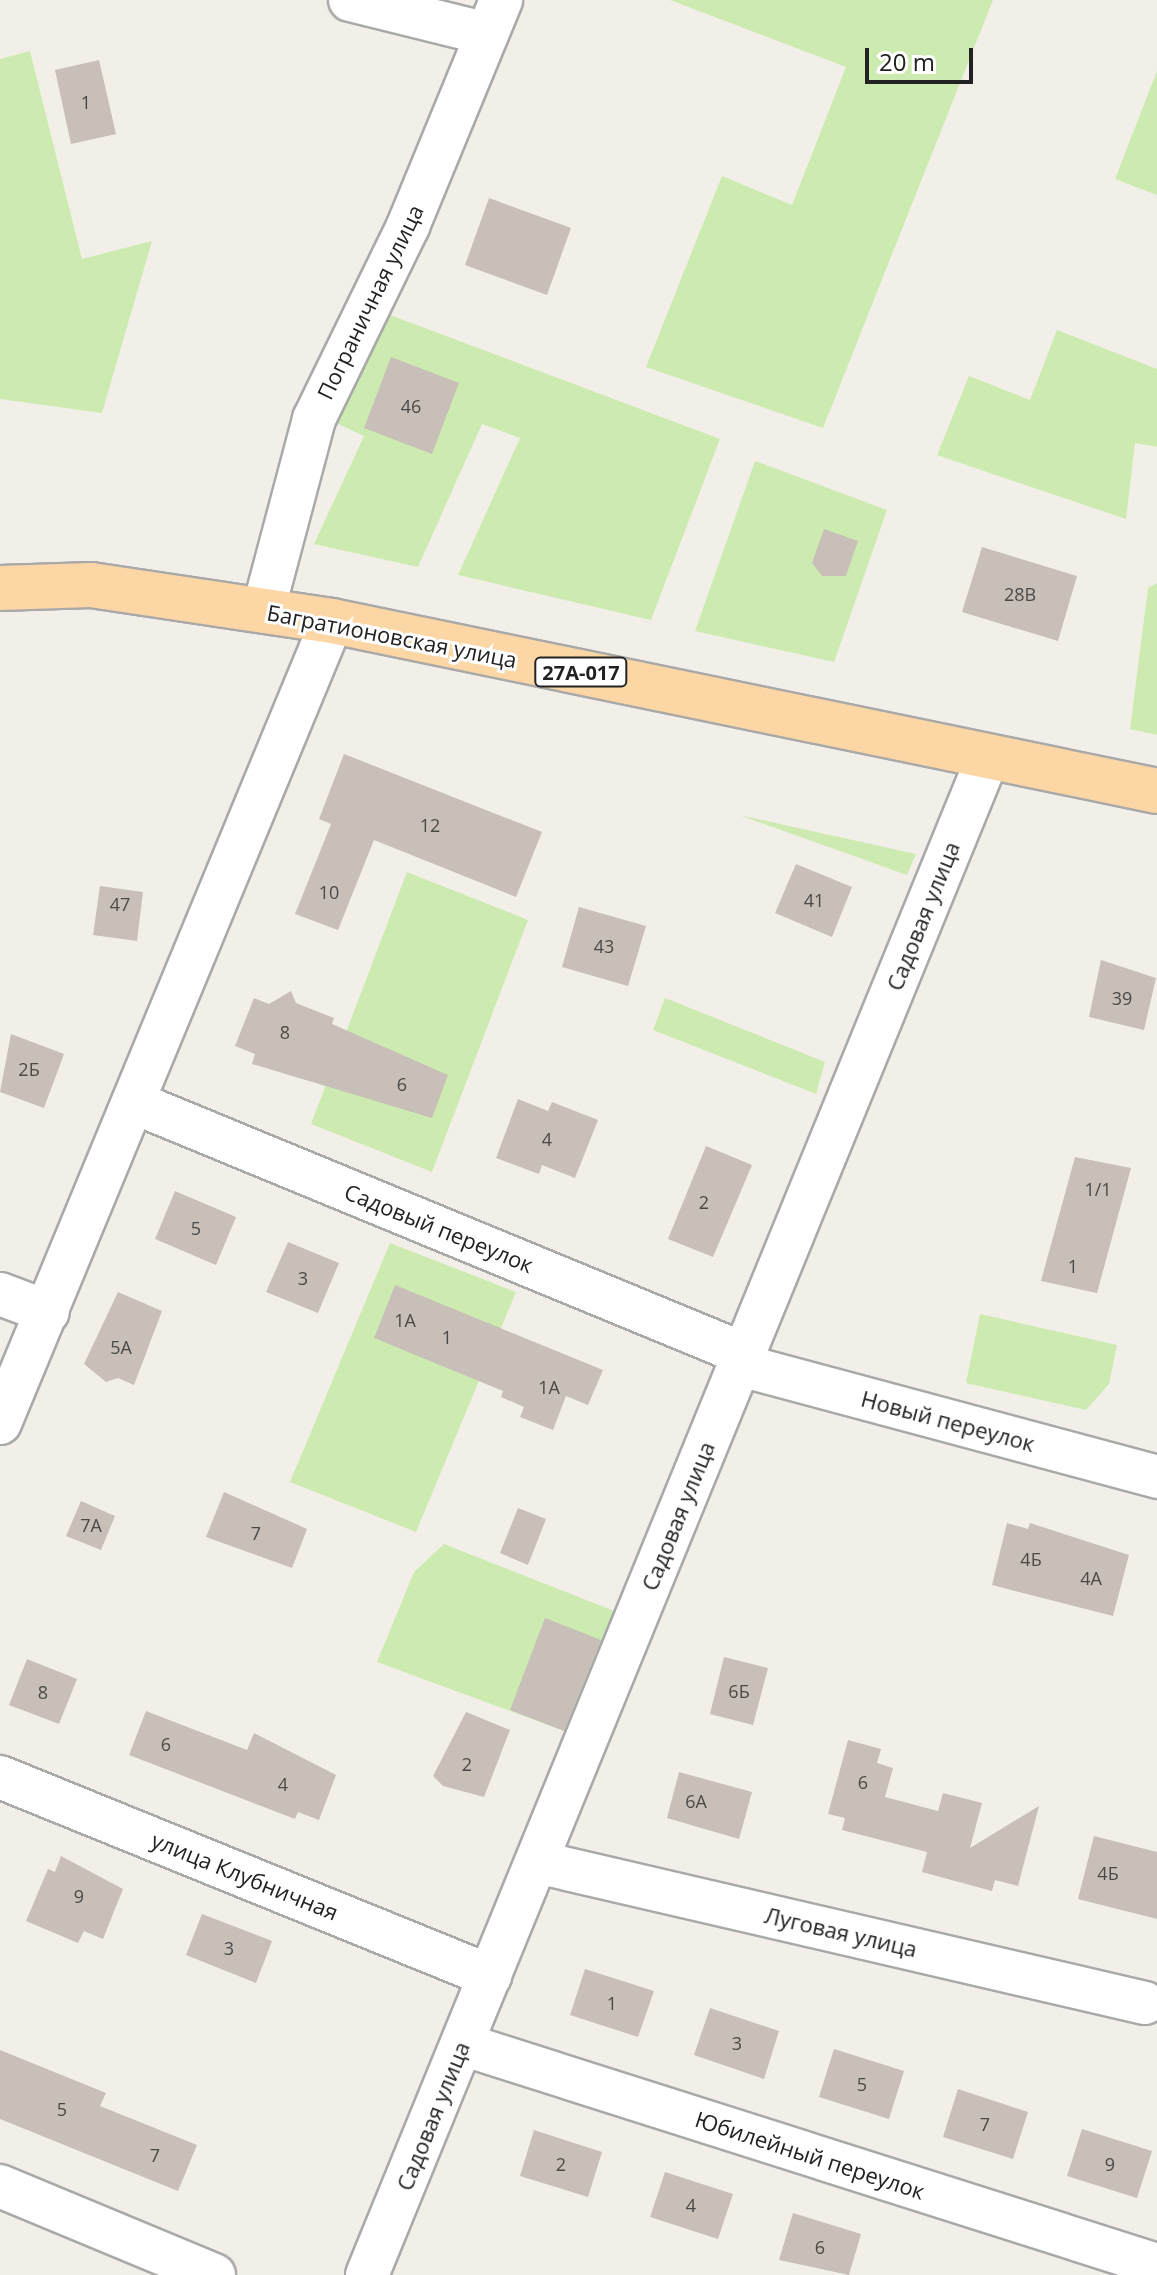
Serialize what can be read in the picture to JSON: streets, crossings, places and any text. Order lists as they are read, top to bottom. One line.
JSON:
{"streets":{"main road":["Багратионовская улица","27А-017"],"street":["Пограничная улица","Садовая улица","Садовый переулок","Новый переулок","улица Клубничная","Луговая улица","Юбилейный переулок"]},"crossings":[["Пограничная улица","Багратионовская улица"],["Багратионовская улица","Садовая улица"],["Садовая улица","Садовый переулок"],["Садовая улица","Новый переулок"],["Садовая улица","улица Клубничная"],["Садовая улица","Луговая улица"],["Садовая улица","Юбилейный переулок"],["Садовый переулок","Новый переулок"]],"house_numbers":["1","46","28В","12","10","41","47","43","39","8","2Б","6","4","1/1","2","5","1","3","1А","1","5А","1А","7А","7","4Б","4А","6Б","8","6","2","6","4","6А","4Б","9","3","1","3","5","5","7","7","2","9","4","6"],"scale_bar":"20 m"}
